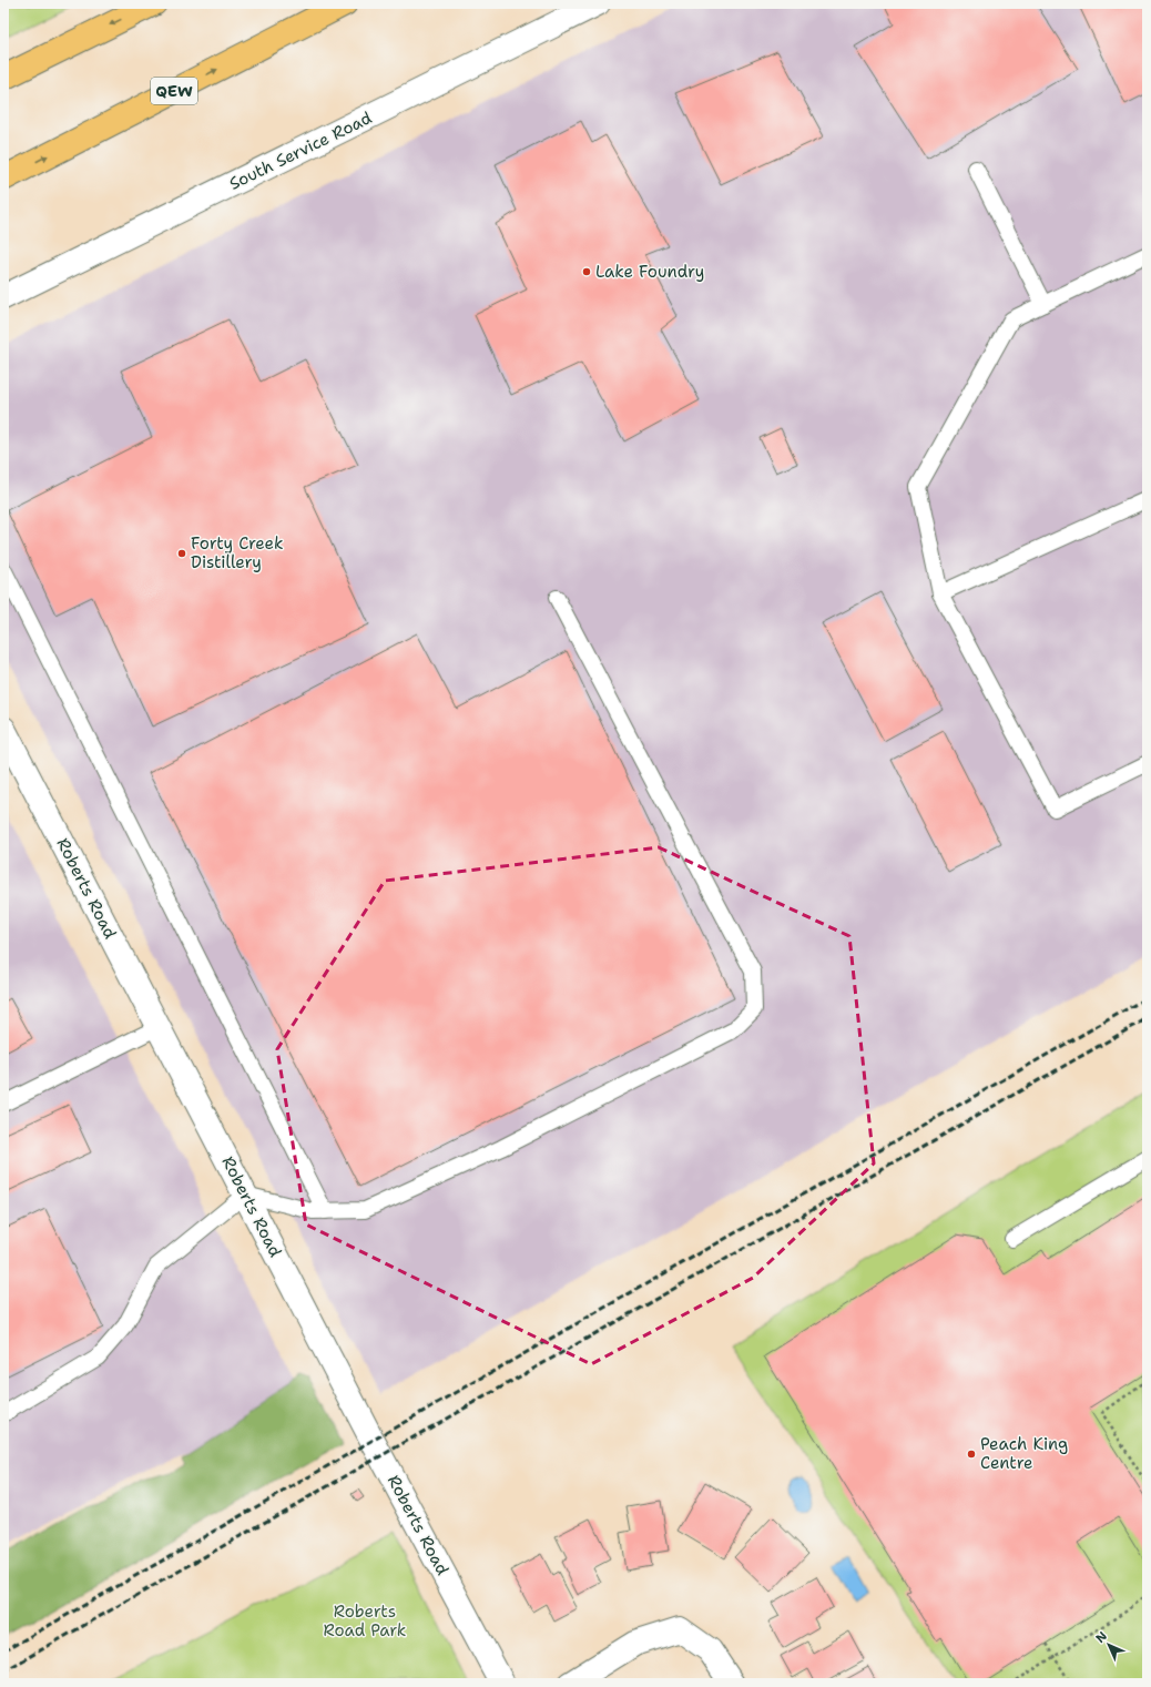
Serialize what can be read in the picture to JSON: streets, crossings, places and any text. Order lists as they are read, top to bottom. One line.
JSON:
{"streets":{"highway":["QEW"],"street":["South Service Road","Roberts Road"]},"parks":["Roberts Road Park"],"places":["Lake Foundry","Forty Creek Distillery","Peach King Centre"],"north":"top left"}
